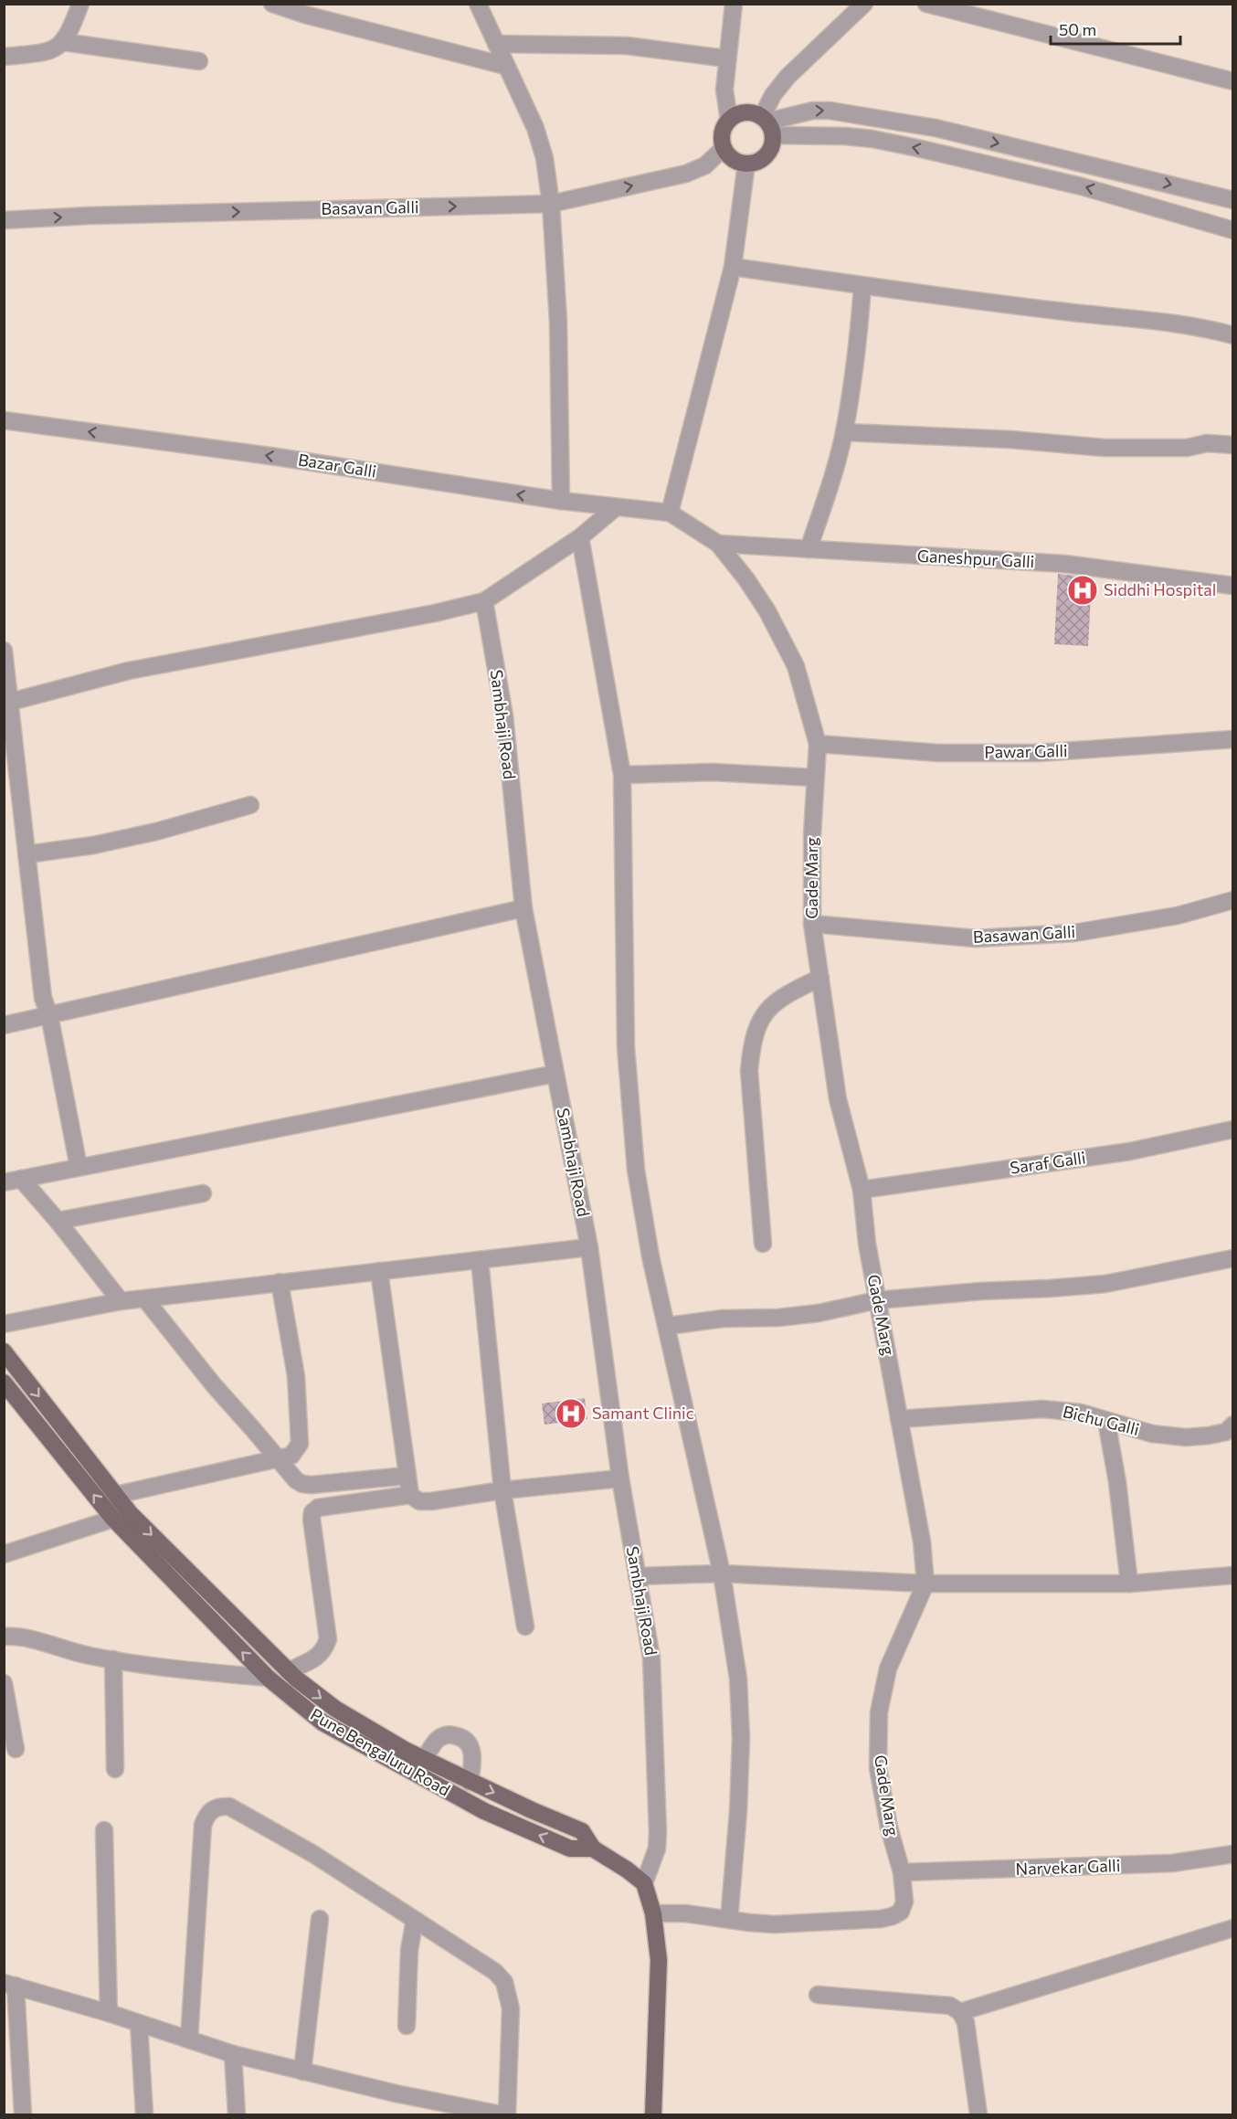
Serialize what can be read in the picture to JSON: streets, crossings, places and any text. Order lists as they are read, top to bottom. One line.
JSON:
{"streets":{"main road":["Pune Bengaluru Road"],"street":["Basavan Galli","Bazar Galli","Ganeshpur Galli","Sambhaji Road","Pawar Galli","Gade Marg","Basawan Galli","Saraf Galli","Bichu Galli","Narvekar Galli"]},"crossings":[["Bazar Galli","Gade Marg"],["Ganeshpur Galli","Gade Marg"],["Sambhaji Road","Pune Bengaluru Road"],["Pawar Galli","Gade Marg"],["Gade Marg","Basawan Galli"],["Gade Marg","Saraf Galli"],["Gade Marg","Bichu Galli"],["Gade Marg","Narvekar Galli"]],"one_way":["Basavan Galli","Bazar Galli"],"places":{"hospital":["Siddhi Hospital","Samant Clinic"]},"scale_bar":"50 m"}
